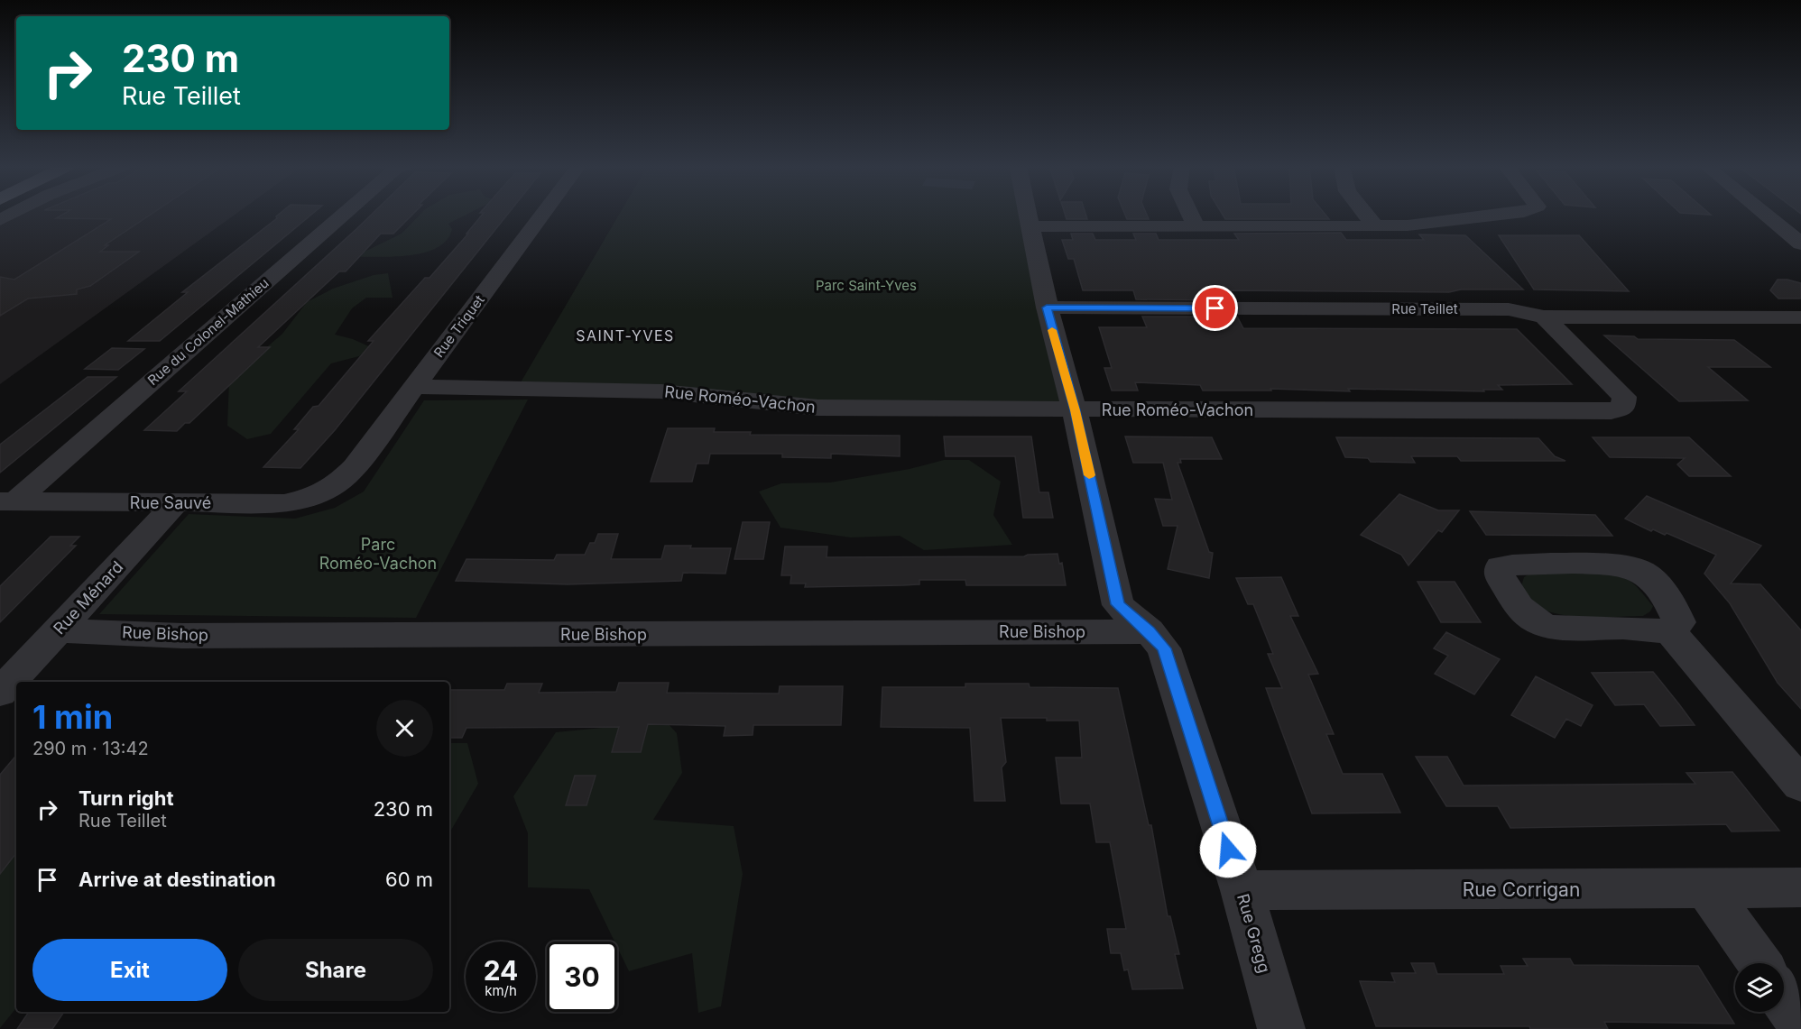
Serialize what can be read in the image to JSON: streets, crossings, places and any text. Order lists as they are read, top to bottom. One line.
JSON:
{"streets":{"street":["Rue Teillet","Rue Triquet","Rue du Colonel-Mathieu","Rue Roméo-Vachon","Rue Sauvé","Rue Ménard","Rue Bishop","Rue Corrigan","Rue Gregg"]},"crossings":[["Rue Teillet","Rue Roméo-Vachon"],["Rue Teillet","Rue Gregg"],["Rue Triquet","Rue Roméo-Vachon"],["Rue Triquet","Rue Sauvé"],["Rue du Colonel-Mathieu","Rue Sauvé"],["Rue Roméo-Vachon","Rue Gregg"],["Rue Sauvé","Rue Ménard"],["Rue Ménard","Rue Bishop"],["Rue Bishop","Rue Gregg"],["Rue Corrigan","Rue Gregg"]],"districts":["SAINT-YVES"],"parks":["Parc Saint-Yves","Parc Roméo-Vachon"],"page":{"turn":["230 m","Rue Teillet"],"heading":["1 min","290 m · 13:42"],"list":[{"name":"Turn right","note":"Rue Teillet","value":"230 m"},{"name":"Arrive at destination","value":"60 m"}],"buttons":["Exit","Share"],"speed":"24 km/h","limit":"30"}}
